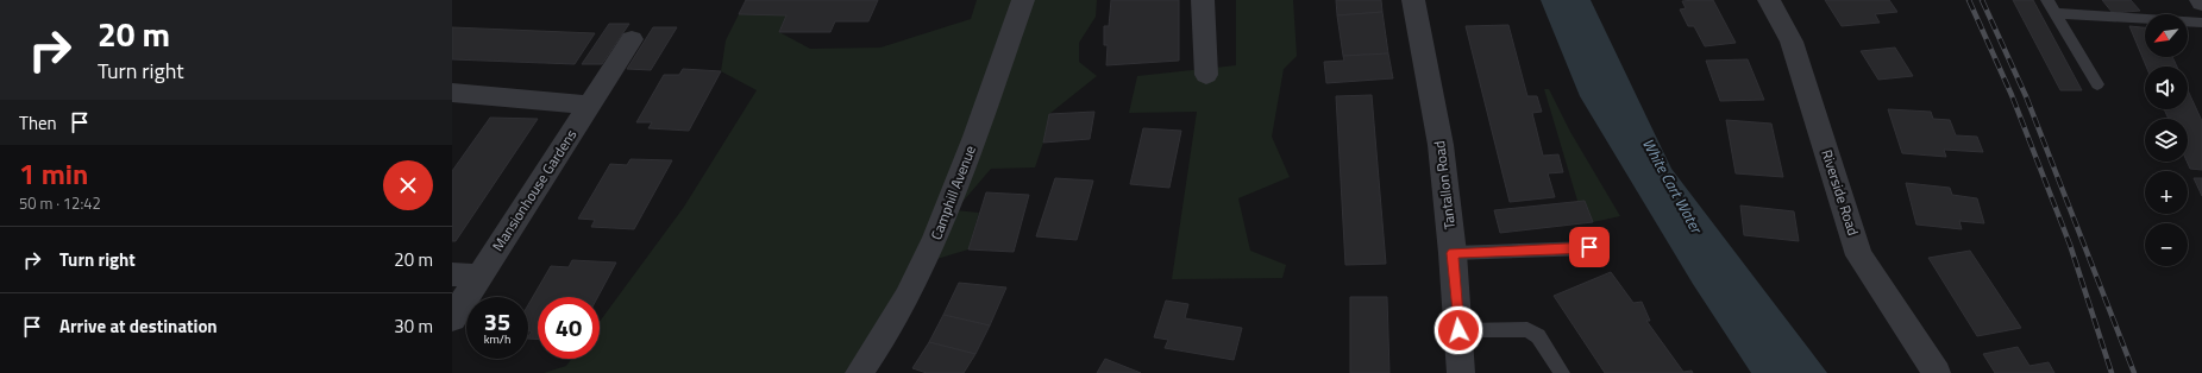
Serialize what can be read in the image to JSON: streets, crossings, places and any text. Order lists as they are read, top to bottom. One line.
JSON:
{"streets":{"street":["Tantallon Road","Mansionhouse Gardens","Camphill Avenue","Riverside Road"]},"water":["White Cart Water"],"north":"bottom left","page":{"turn":["20 m","Turn right"],"map_buttons":["+","−"],"then":"Then","heading":["1 min","50 m · 12:42"],"list":[{"name":"Turn right","value":"20 m"},{"name":"Arrive at destination","value":"30 m"}],"speed":"35 km/h","limit":"40"}}
